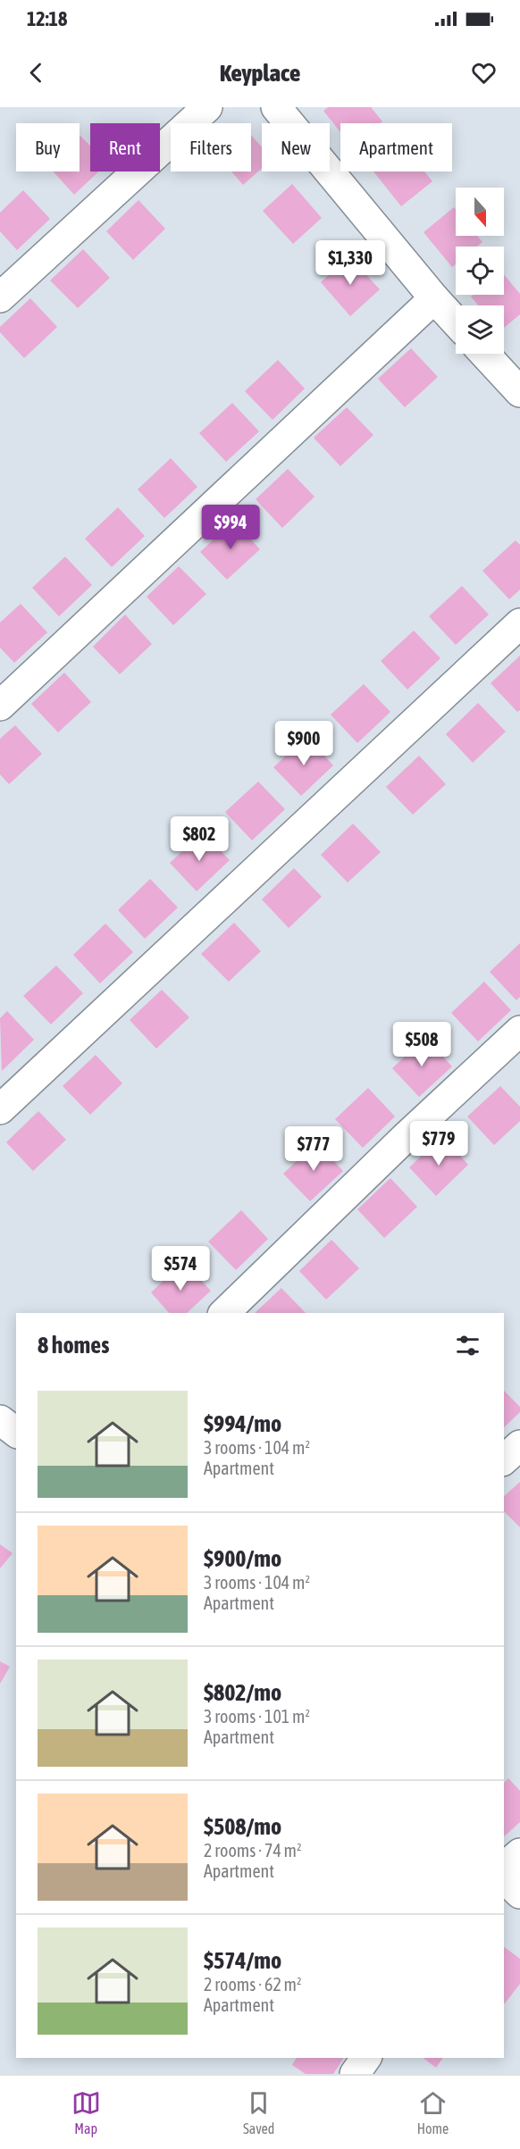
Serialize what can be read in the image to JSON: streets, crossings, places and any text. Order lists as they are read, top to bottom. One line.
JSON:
{"north":"bottom","page":{"status":"12:18","header":"Keyplace","chip":["Buy","Rent","Filters","New","Apartment"],"price":["$1,330","$994","$900","$802","$508","$779","$777","$574"],"heading":"8 homes","list":[{"name":"$994/mo","note":"3 rooms · 104 m² · Apartment"},{"name":"$900/mo","note":"3 rooms · 104 m² · Apartment"},{"name":"$802/mo","note":"3 rooms · 101 m² · Apartment"},{"name":"$508/mo","note":"2 rooms · 74 m² · Apartment"},{"name":"$574/mo","note":"2 rooms · 62 m² · Apartment"}],"tabs":["Map","Saved","Home"]}}
